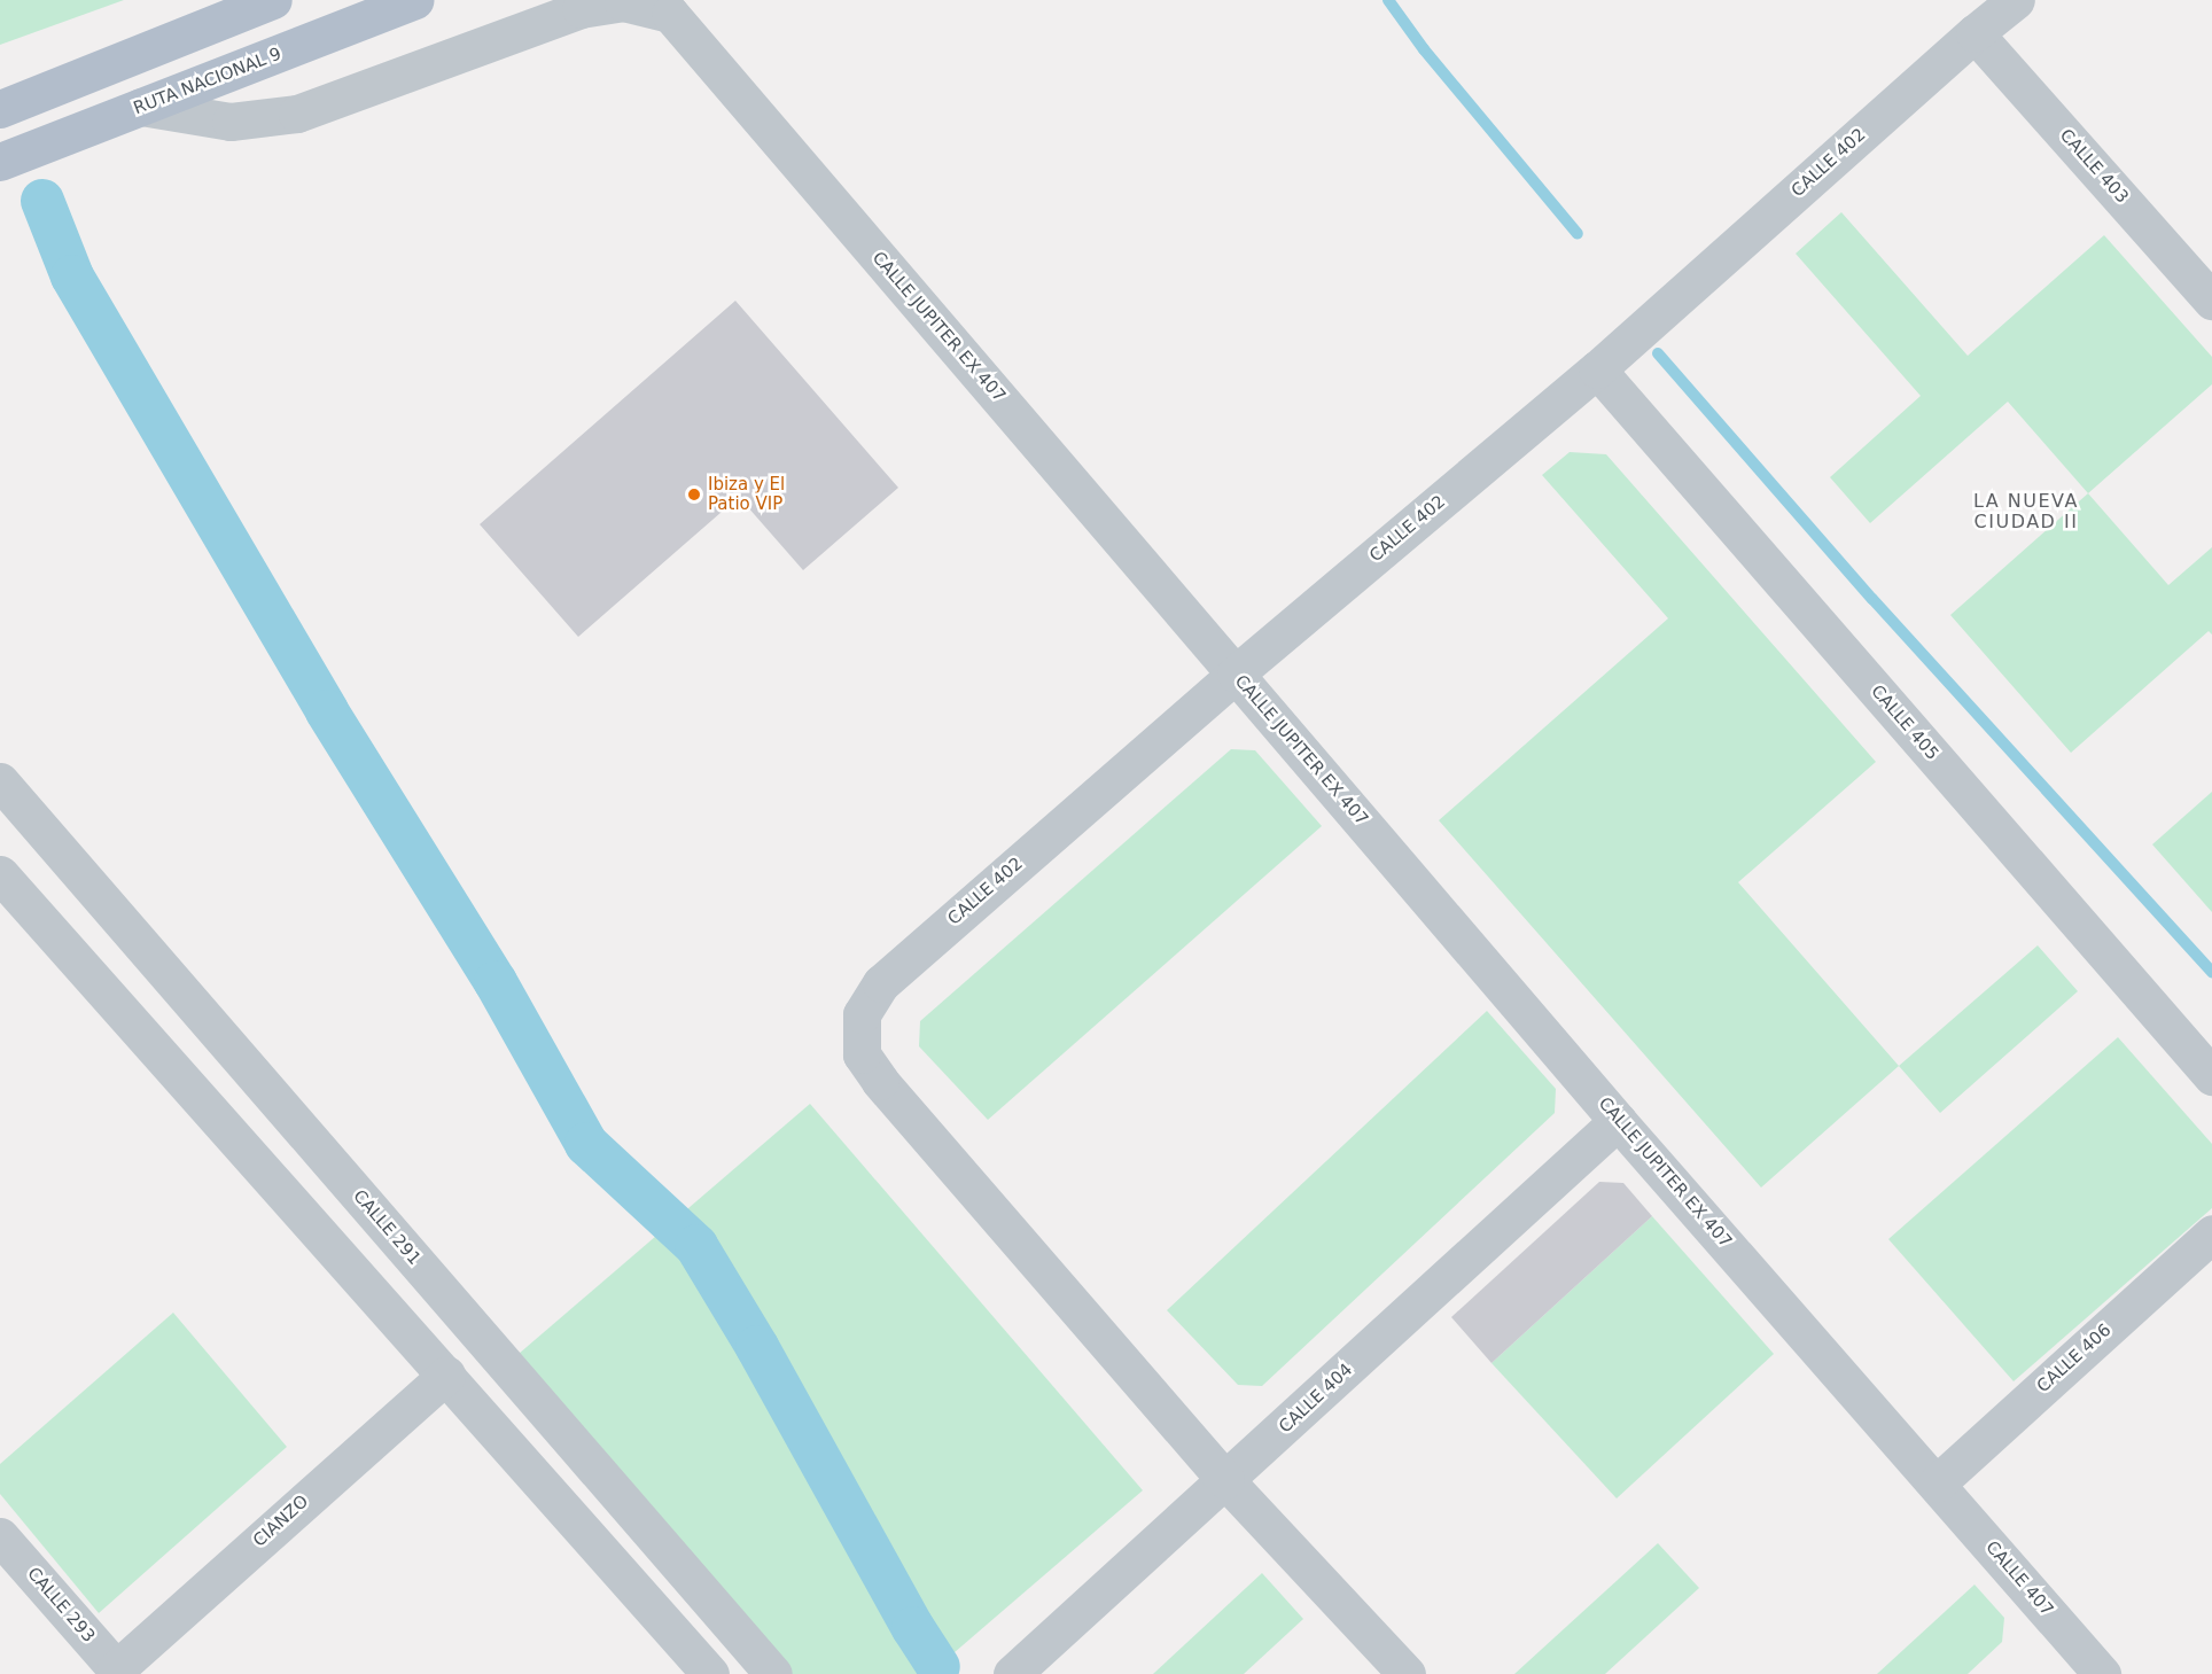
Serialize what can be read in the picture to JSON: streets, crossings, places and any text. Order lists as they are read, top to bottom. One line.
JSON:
{"streets":{"main road":["RUTA NACIONAL 9"],"street":["CALLE 402","CALLE 403","CALLE JUPITER EX 407","CALLE 405","CALLE 291","CALLE 406","CALLE 404","CIANZO","CALLE 407","CALLE 293"]},"crossings":[["RUTA NACIONAL 9","CALLE JUPITER EX 407"],["CALLE 402","CALLE 403"],["CALLE 402","CALLE JUPITER EX 407"],["CALLE 402","CALLE 405"],["CALLE 402","CALLE 404"],["CALLE JUPITER EX 407","CALLE 406"],["CALLE JUPITER EX 407","CALLE 404"],["CALLE JUPITER EX 407","CALLE 407"],["CALLE 406","CALLE 407"],["CIANZO","CALLE 293"]],"districts":["LA NUEVA CIUDAD II"],"places":["Ibiza y El Patio VIP"]}
